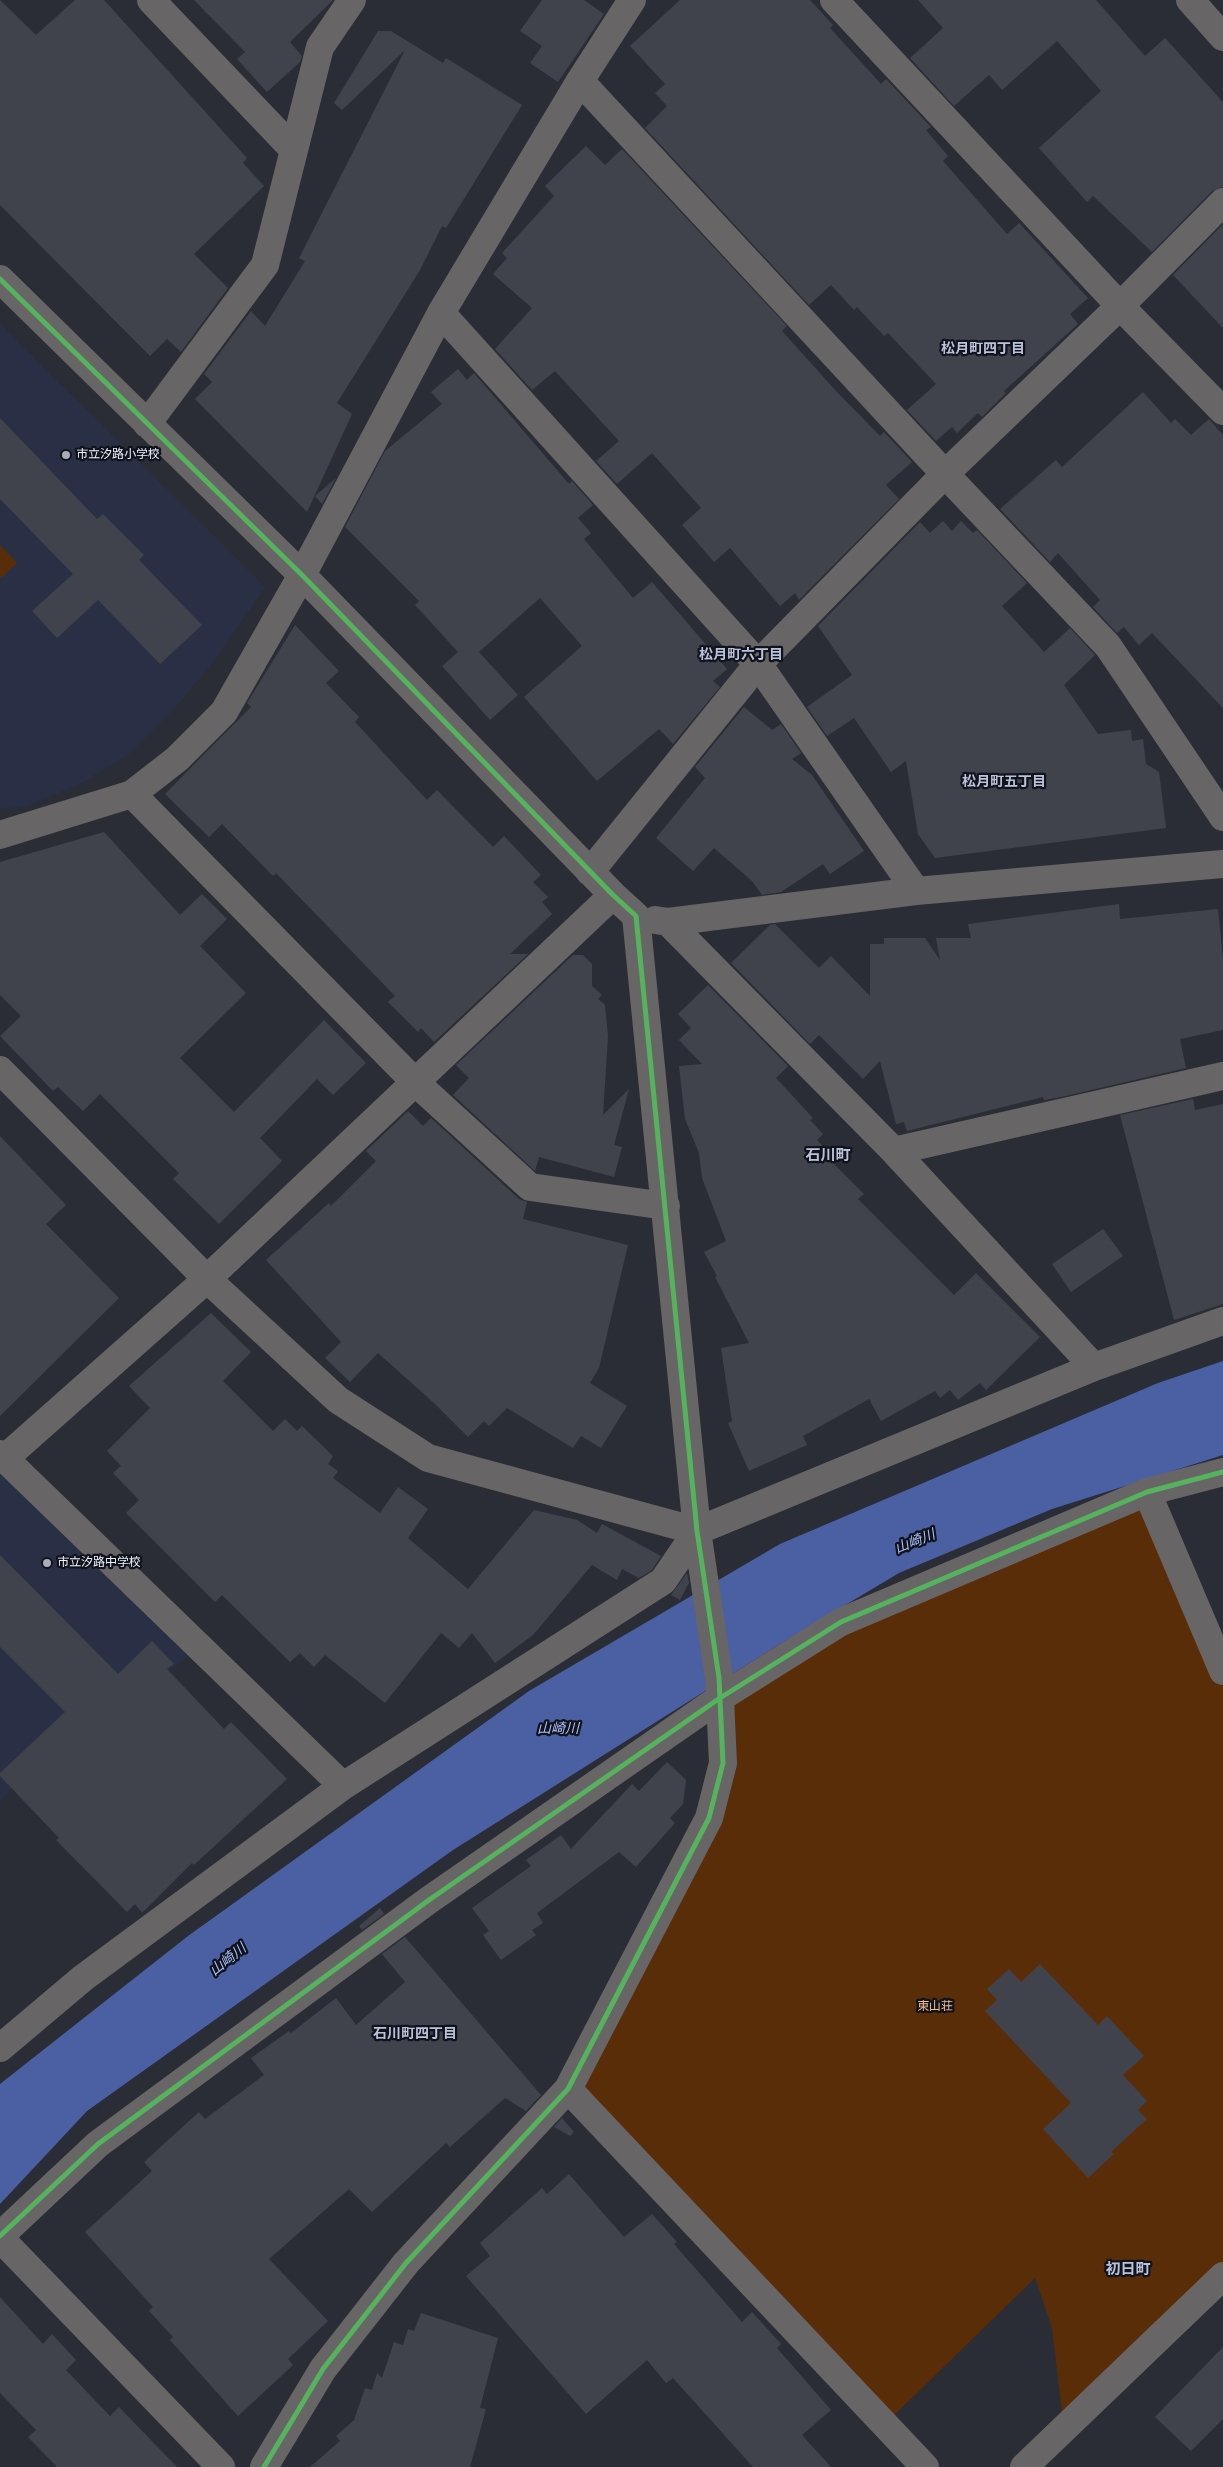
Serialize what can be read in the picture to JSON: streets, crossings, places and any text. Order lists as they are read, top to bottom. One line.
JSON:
{"districts":["松月町四丁目","松月町六丁目","松月町五丁目","石川町","石川町四丁目","初日町"],"water":["山崎川"],"parks":["東山荘"],"places":["市立汐路小学校","市立汐路中学校"]}
